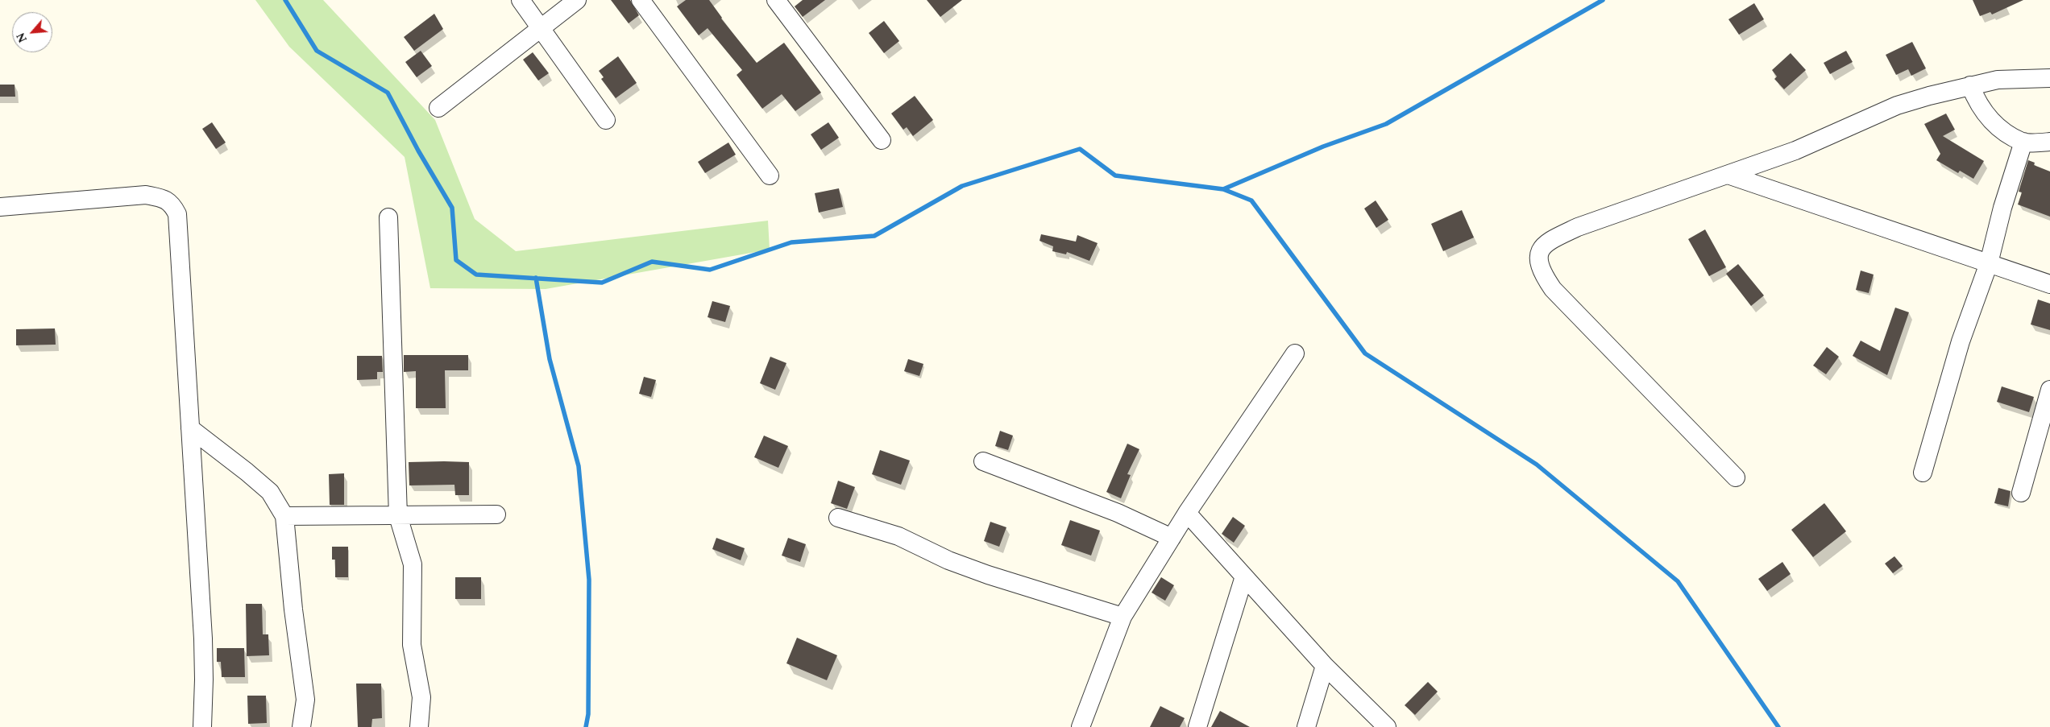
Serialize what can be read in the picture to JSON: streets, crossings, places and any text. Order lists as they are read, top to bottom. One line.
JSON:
{"north":"bottom left"}
